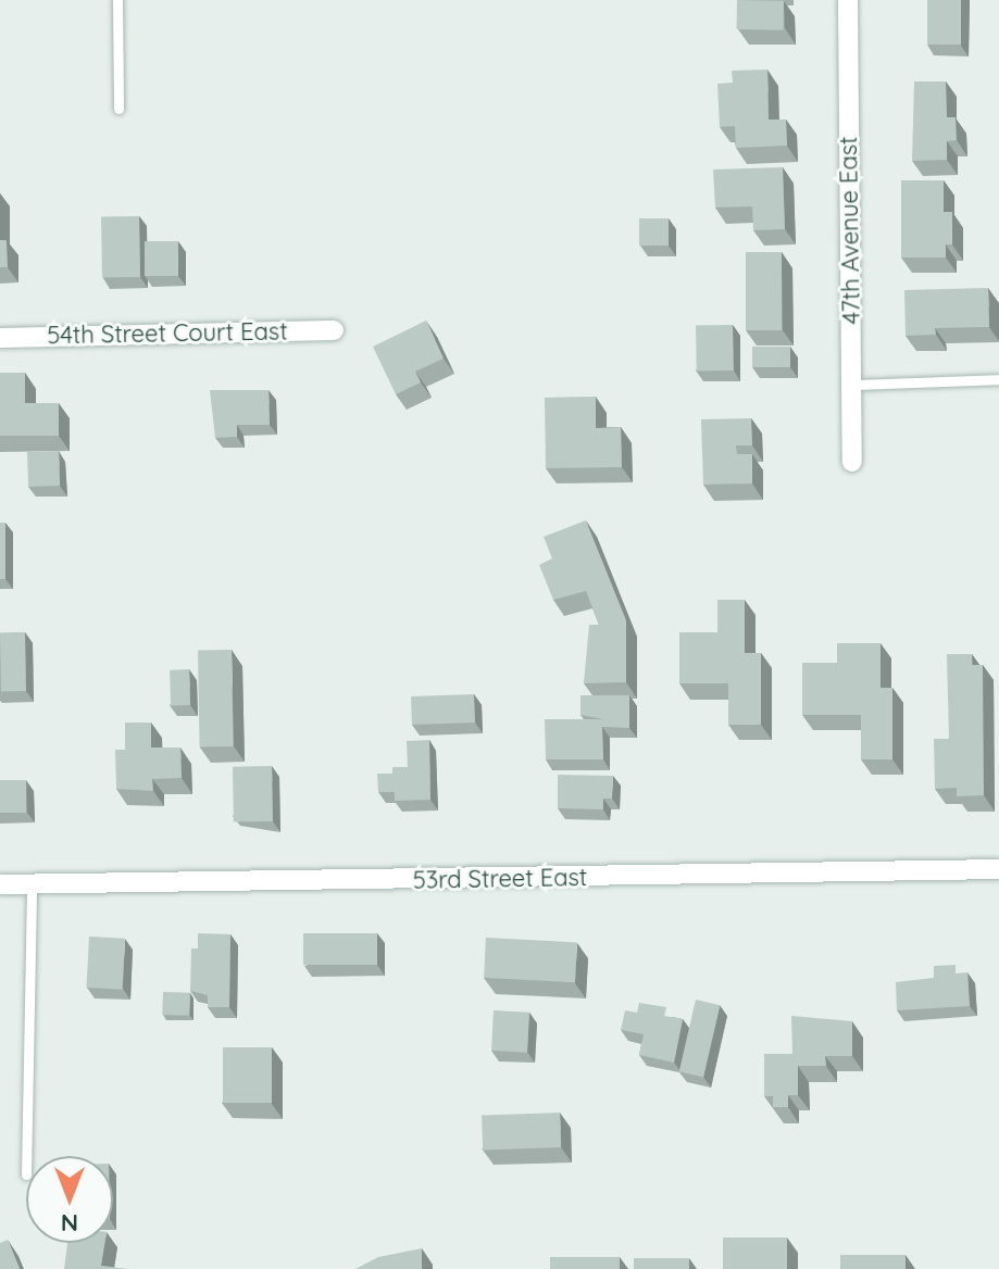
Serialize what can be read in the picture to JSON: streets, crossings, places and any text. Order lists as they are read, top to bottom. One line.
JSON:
{"streets":{"street":["47th Avenue East","54th Street Court East","53rd Street East"]},"north":"bottom"}
